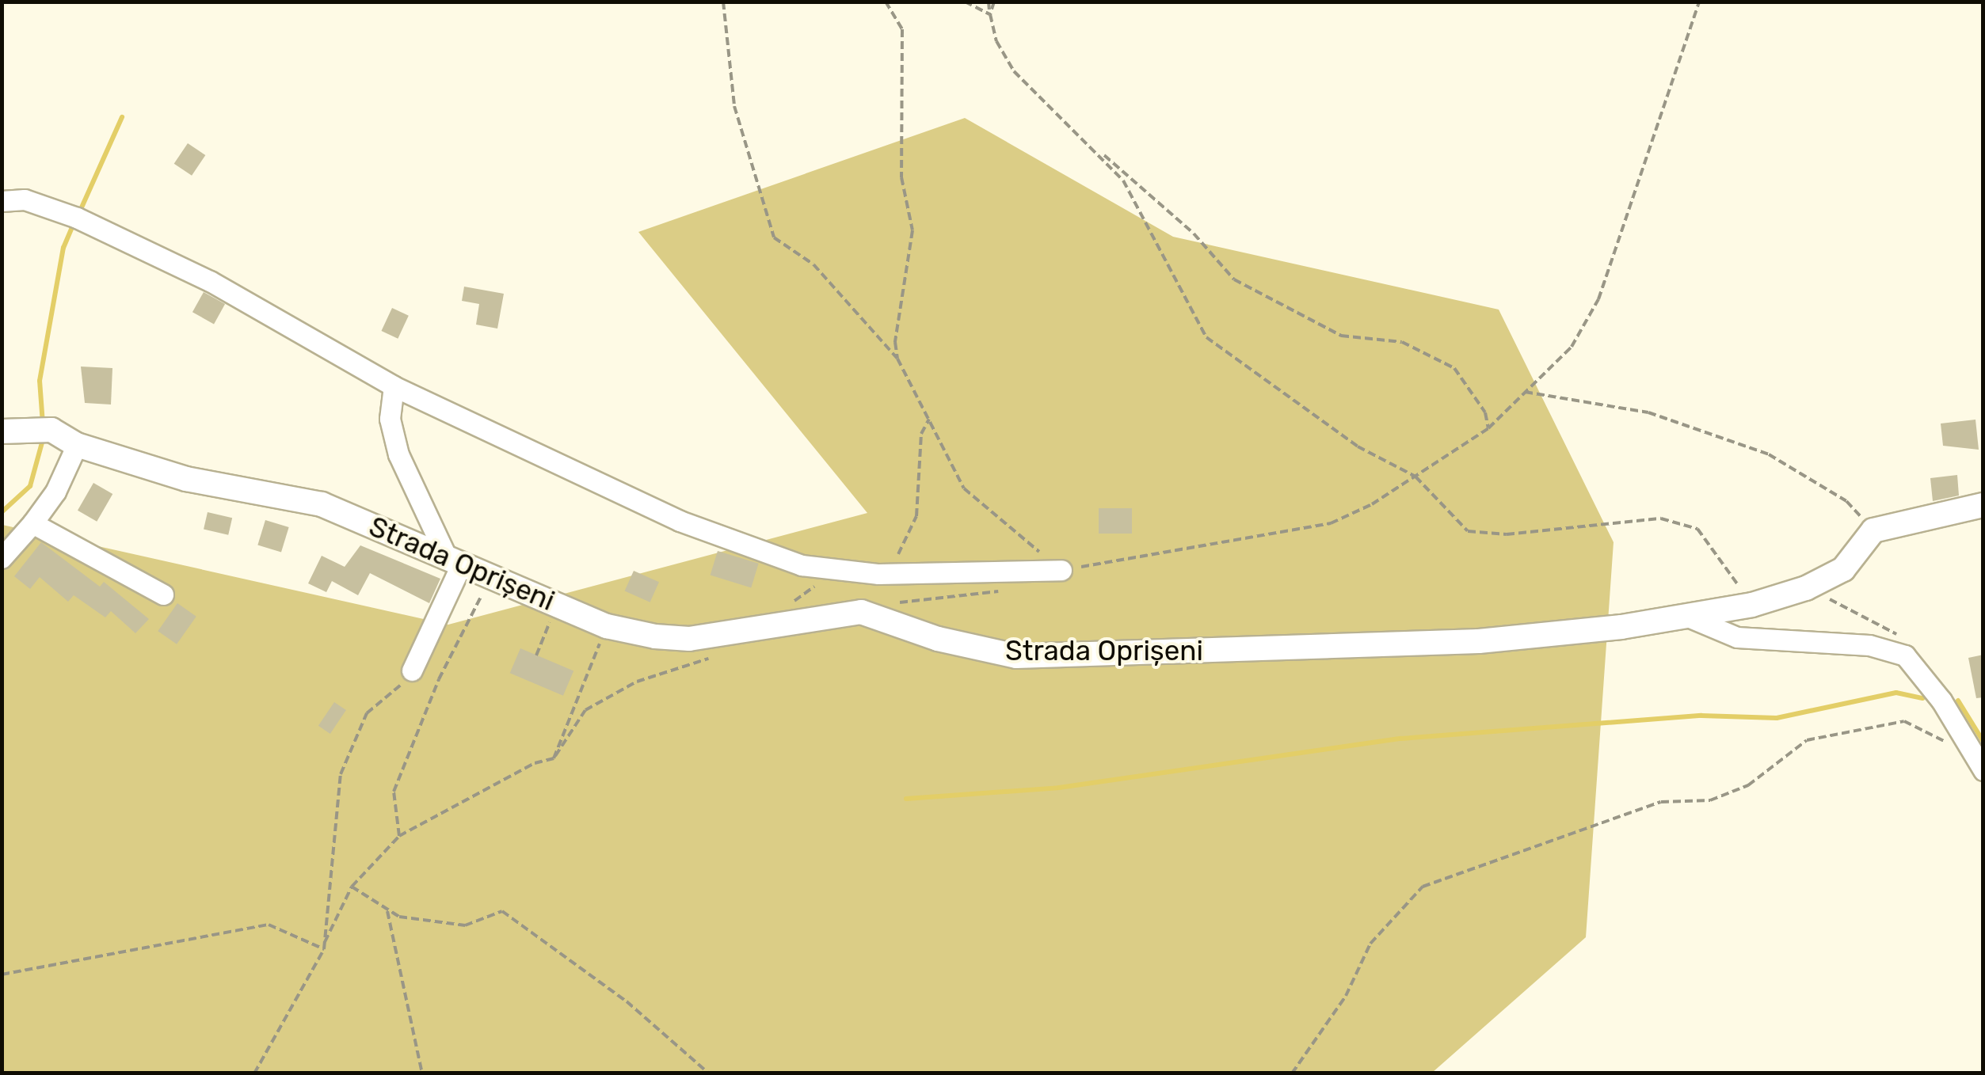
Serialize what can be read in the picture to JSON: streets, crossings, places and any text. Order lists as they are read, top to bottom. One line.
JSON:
{"streets":{"street":["Strada Oprișeni"]}}
